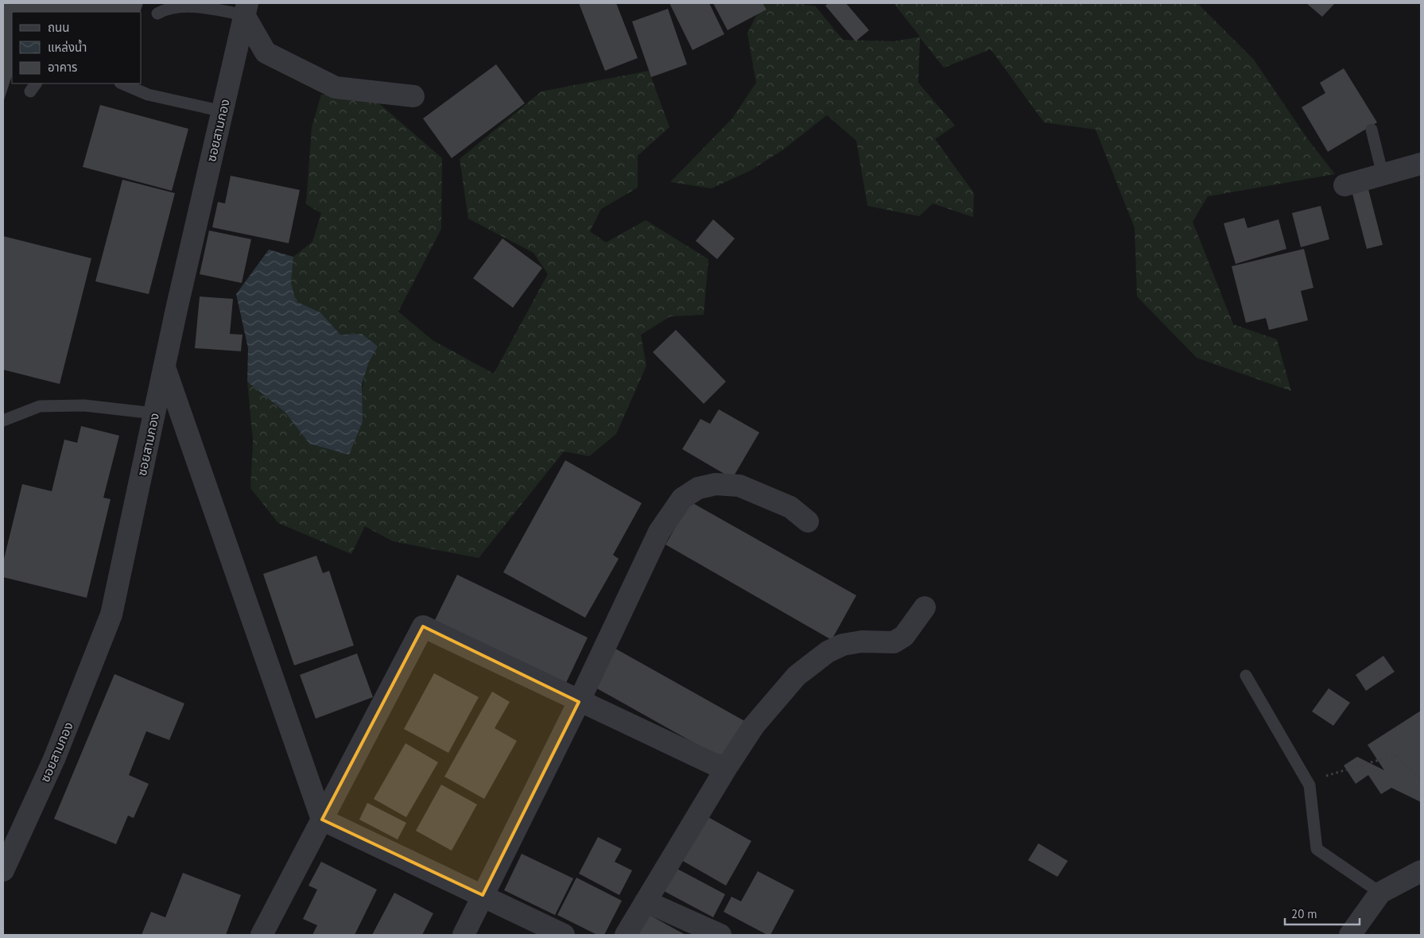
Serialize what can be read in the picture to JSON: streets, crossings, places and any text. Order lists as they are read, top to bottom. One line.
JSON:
{"streets":{"street":["ซอยสามกอง"]},"legend":["ถนน","แหล่งน้ำ","อาคาร"],"scale_bar":"20 m"}
